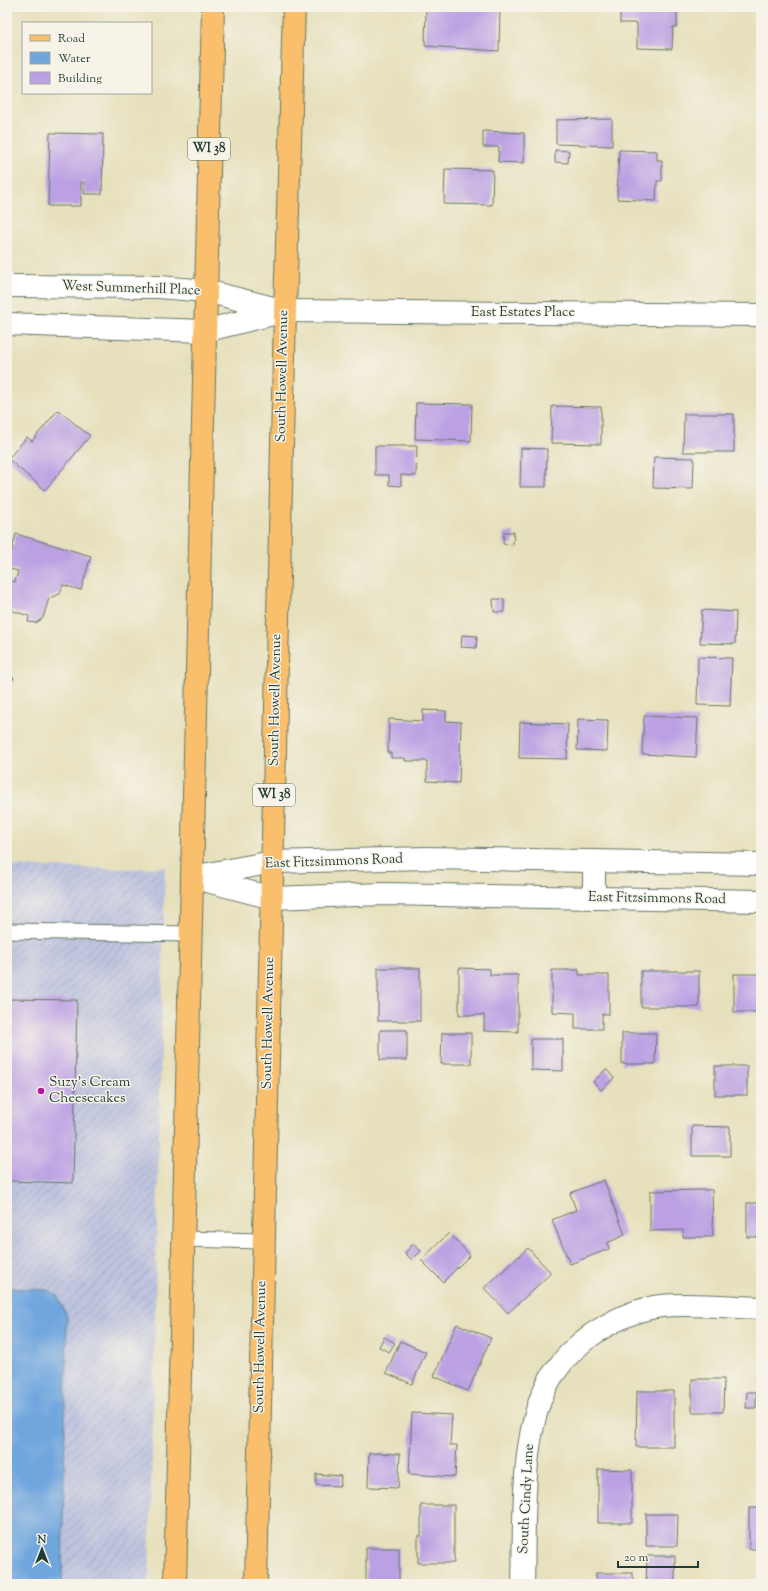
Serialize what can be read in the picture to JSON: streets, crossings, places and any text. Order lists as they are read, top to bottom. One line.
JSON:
{"streets":{"main road":["WI 38","South Howell Avenue"],"street":["West Summerhill Place","East Estates Place","East Fitzsimmons Road","South Cindy Lane"]},"crossings":[["WI 38","West Summerhill Place"],["WI 38","East Fitzsimmons Road"],["West Summerhill Place","East Estates Place"],["West Summerhill Place","South Howell Avenue"],["East Estates Place","South Howell Avenue"],["South Howell Avenue","East Fitzsimmons Road"]],"places":["Suzy's Cream Cheesecakes"],"legend":["Road","Water","Building"],"scale_bar":"20 m","north":"top"}
